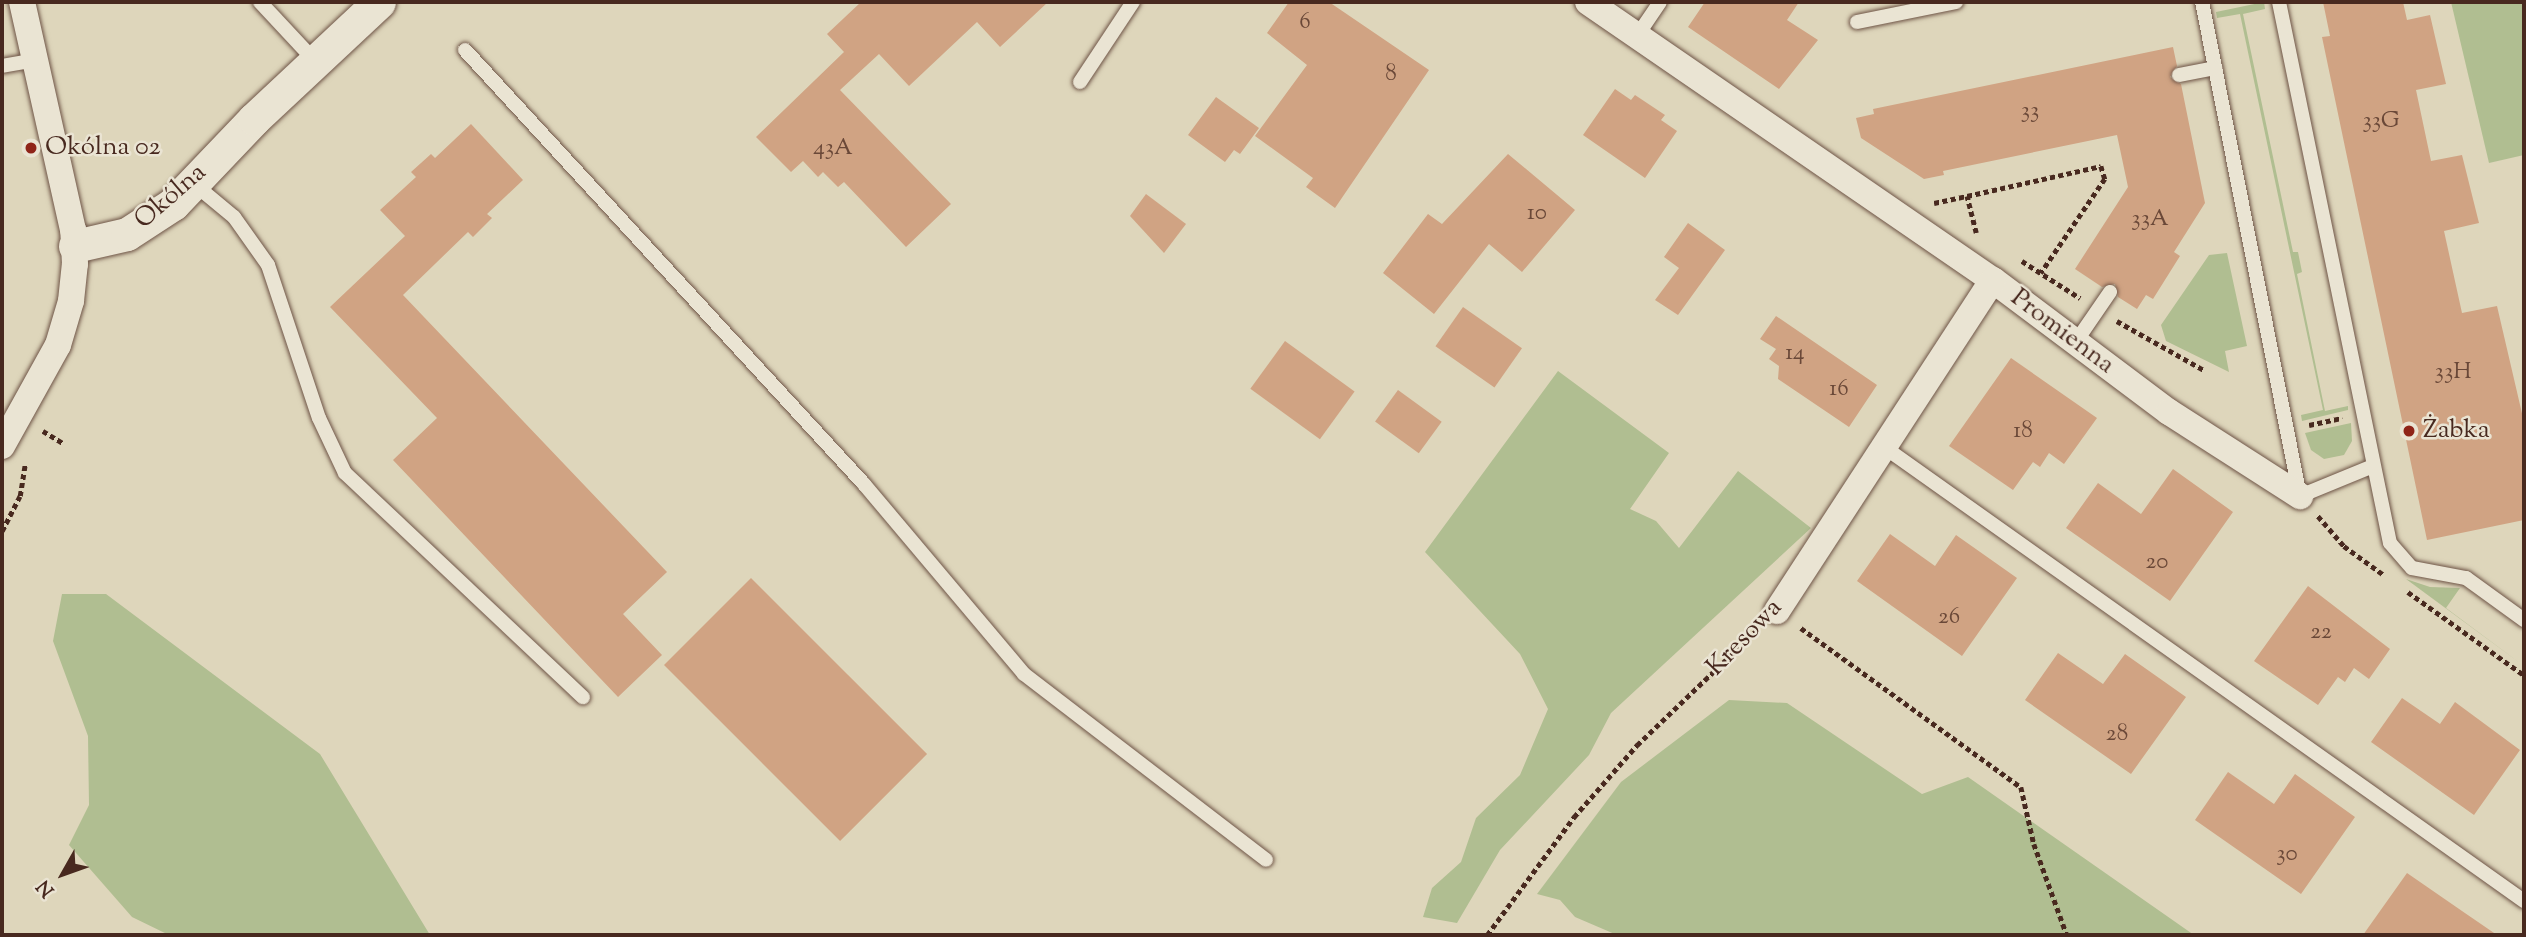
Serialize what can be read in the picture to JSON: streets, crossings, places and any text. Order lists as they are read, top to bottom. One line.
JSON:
{"streets":{"street":["Okólna","Promienna","Kresowa"]},"crossings":[["Promienna","Kresowa"]],"places":["Okólna 02","Żabka"],"house_numbers":["6","8","33","33G","43A","10","33A","14","33H","16","18","20","26","22","28","30"],"north":"bottom left"}
